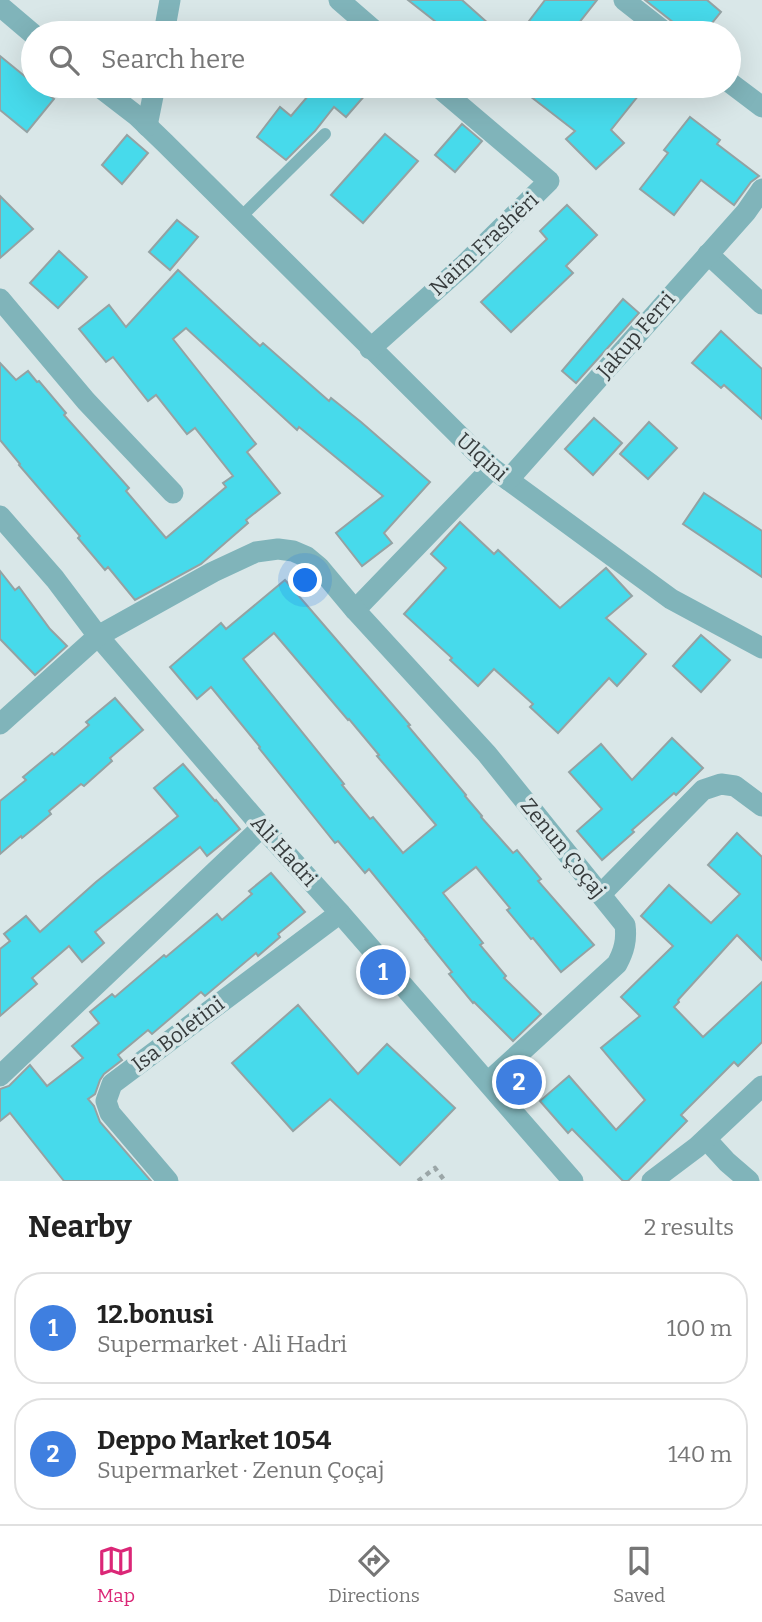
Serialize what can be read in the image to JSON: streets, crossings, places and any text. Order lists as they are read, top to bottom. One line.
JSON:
{"streets":{"street":["Naim Frashëri","Jakup Ferri","Ulqini","Zenun Çoçaj","Ali Hadri","Isa Boletini"]},"crossings":[["Naim Frashëri","Ulqini"],["Jakup Ferri","Ulqini"],["Zenun Çoçaj","Ali Hadri"],["Ali Hadri","Isa Boletini"]],"page":{"search":"Search here","pins":["1","2"],"heading":["Nearby","2 results"],"list":[{"mark":"1","name":"12.bonusi","note":"Supermarket · Ali Hadri","value":"100 m"},{"mark":"2","name":"Deppo Market 1054","note":"Supermarket · Zenun Çoçaj","value":"140 m"}],"nav":["Map","Directions","Saved"]}}
